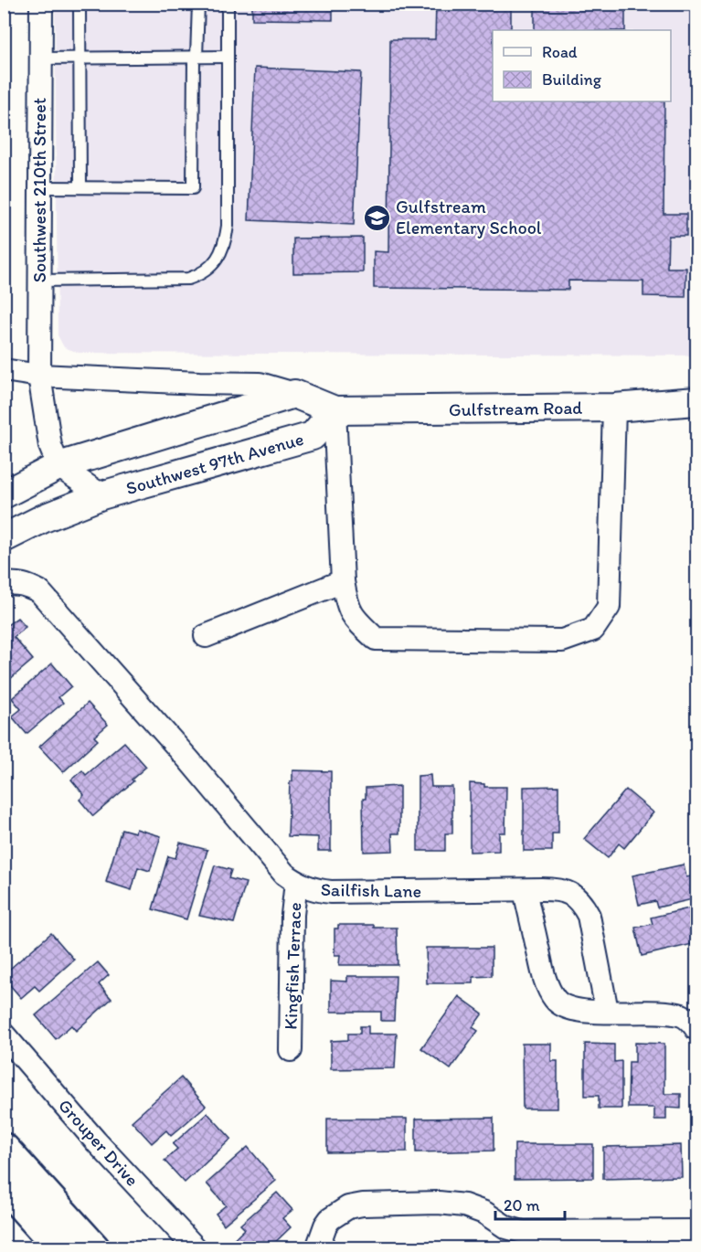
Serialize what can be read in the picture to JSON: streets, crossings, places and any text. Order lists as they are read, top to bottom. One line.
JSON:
{"streets":{"street":["Southwest 210th Street","Gulfstream Road","Southwest 97th Avenue","Sailfish Lane","Kingfish Terrace","Grouper Drive"]},"crossings":[["Gulfstream Road","Southwest 97th Avenue"],["Sailfish Lane","Kingfish Terrace"]],"places":{"school or university":["Gulfstream Elementary School"]},"legend":["Road","Building"],"scale_bar":"20 m"}
